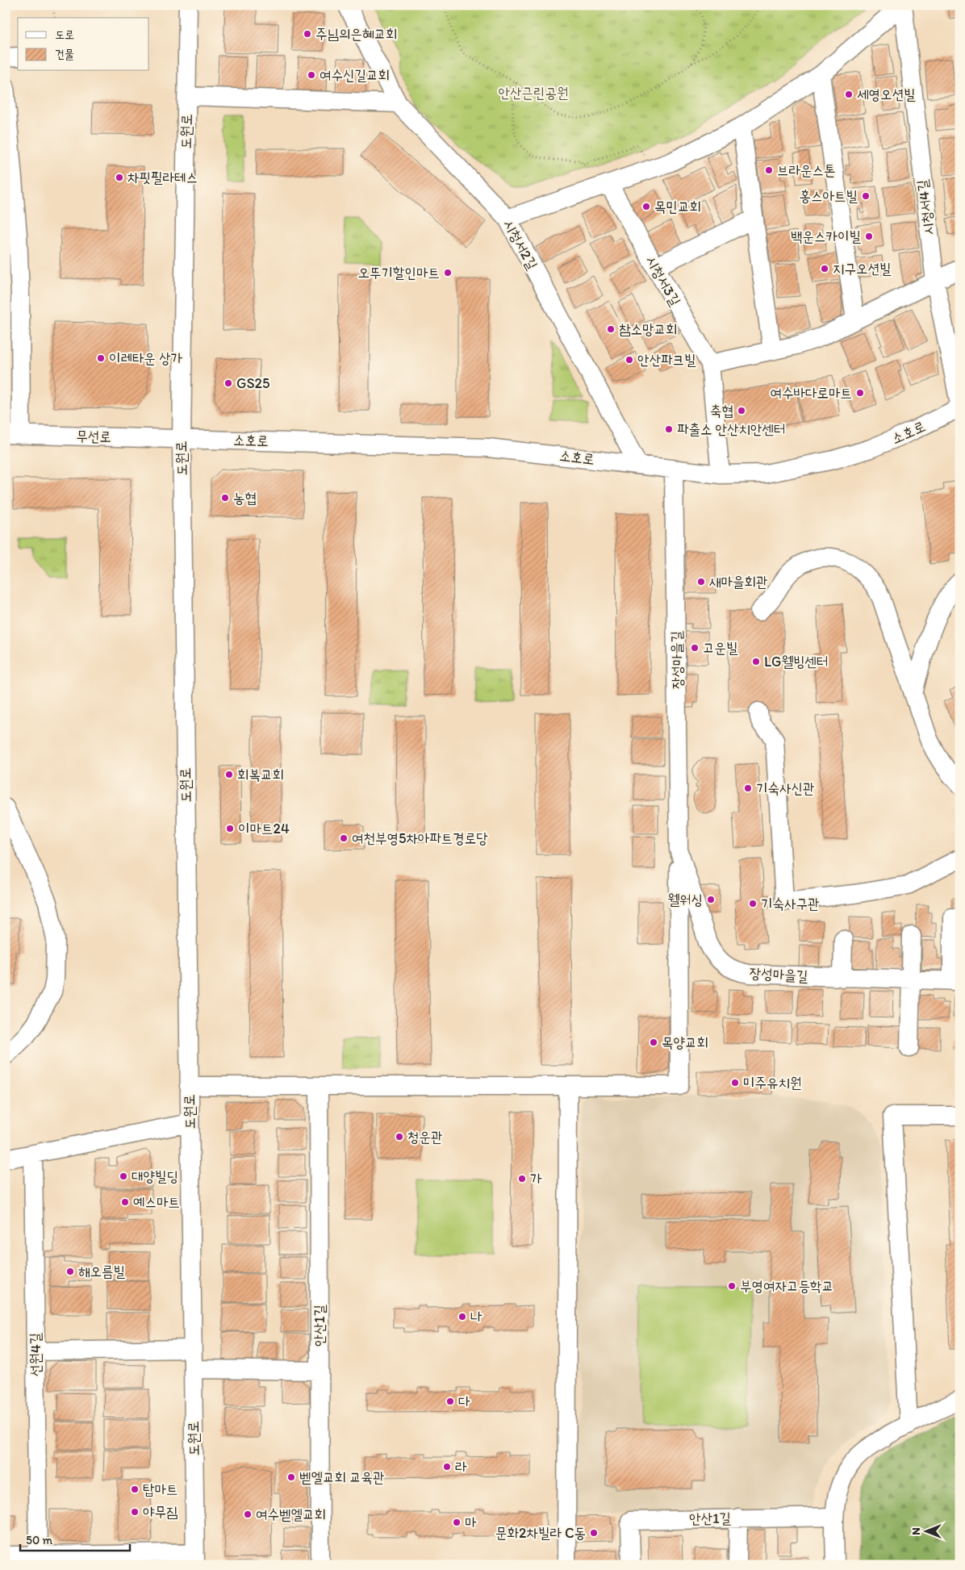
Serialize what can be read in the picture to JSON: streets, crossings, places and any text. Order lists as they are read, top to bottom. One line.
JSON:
{"streets":{"street":["도원로","시청서4길","시청서2길","시청서3길","소호로","무선로","장성마을길","안산1길","선원4길"]},"crossings":[["도원로","소호로"],["도원로","무선로"],["시청서4길","소호로"],["시청서2길","소호로"],["소호로","무선로"],["소호로","장성마을길"]],"parks":["안산근린공원"],"places":["주님의은혜교회","여수신길교회","세영오션빌","브라운스톤","차핏필라테스","홍스아트빌","목민교회","백운스카이빌","지구오션빌","오뚜기할인마트","참소망교회","이레타운 상가","안산파크빌","GS25","여수바다로마트","축협","파출소 안산치안센터","농협","새마을회관","고운빌","LG웰빙센터","회복교회","기숙사신관","이마트24","여천부영5차아파트경로당","웰워싱","기숙사구관","목양교회","미주유치원","청운관","대양빌딩","가","예스마트","해오름빌","부영여자고등학교","나","다","라","벧엘교회 교육관","탑마트","야무짐","여수벧엘교회","마","문화2차빌라 C동"],"legend":["도로","건물"],"scale_bar":"50 m","north":"left"}
